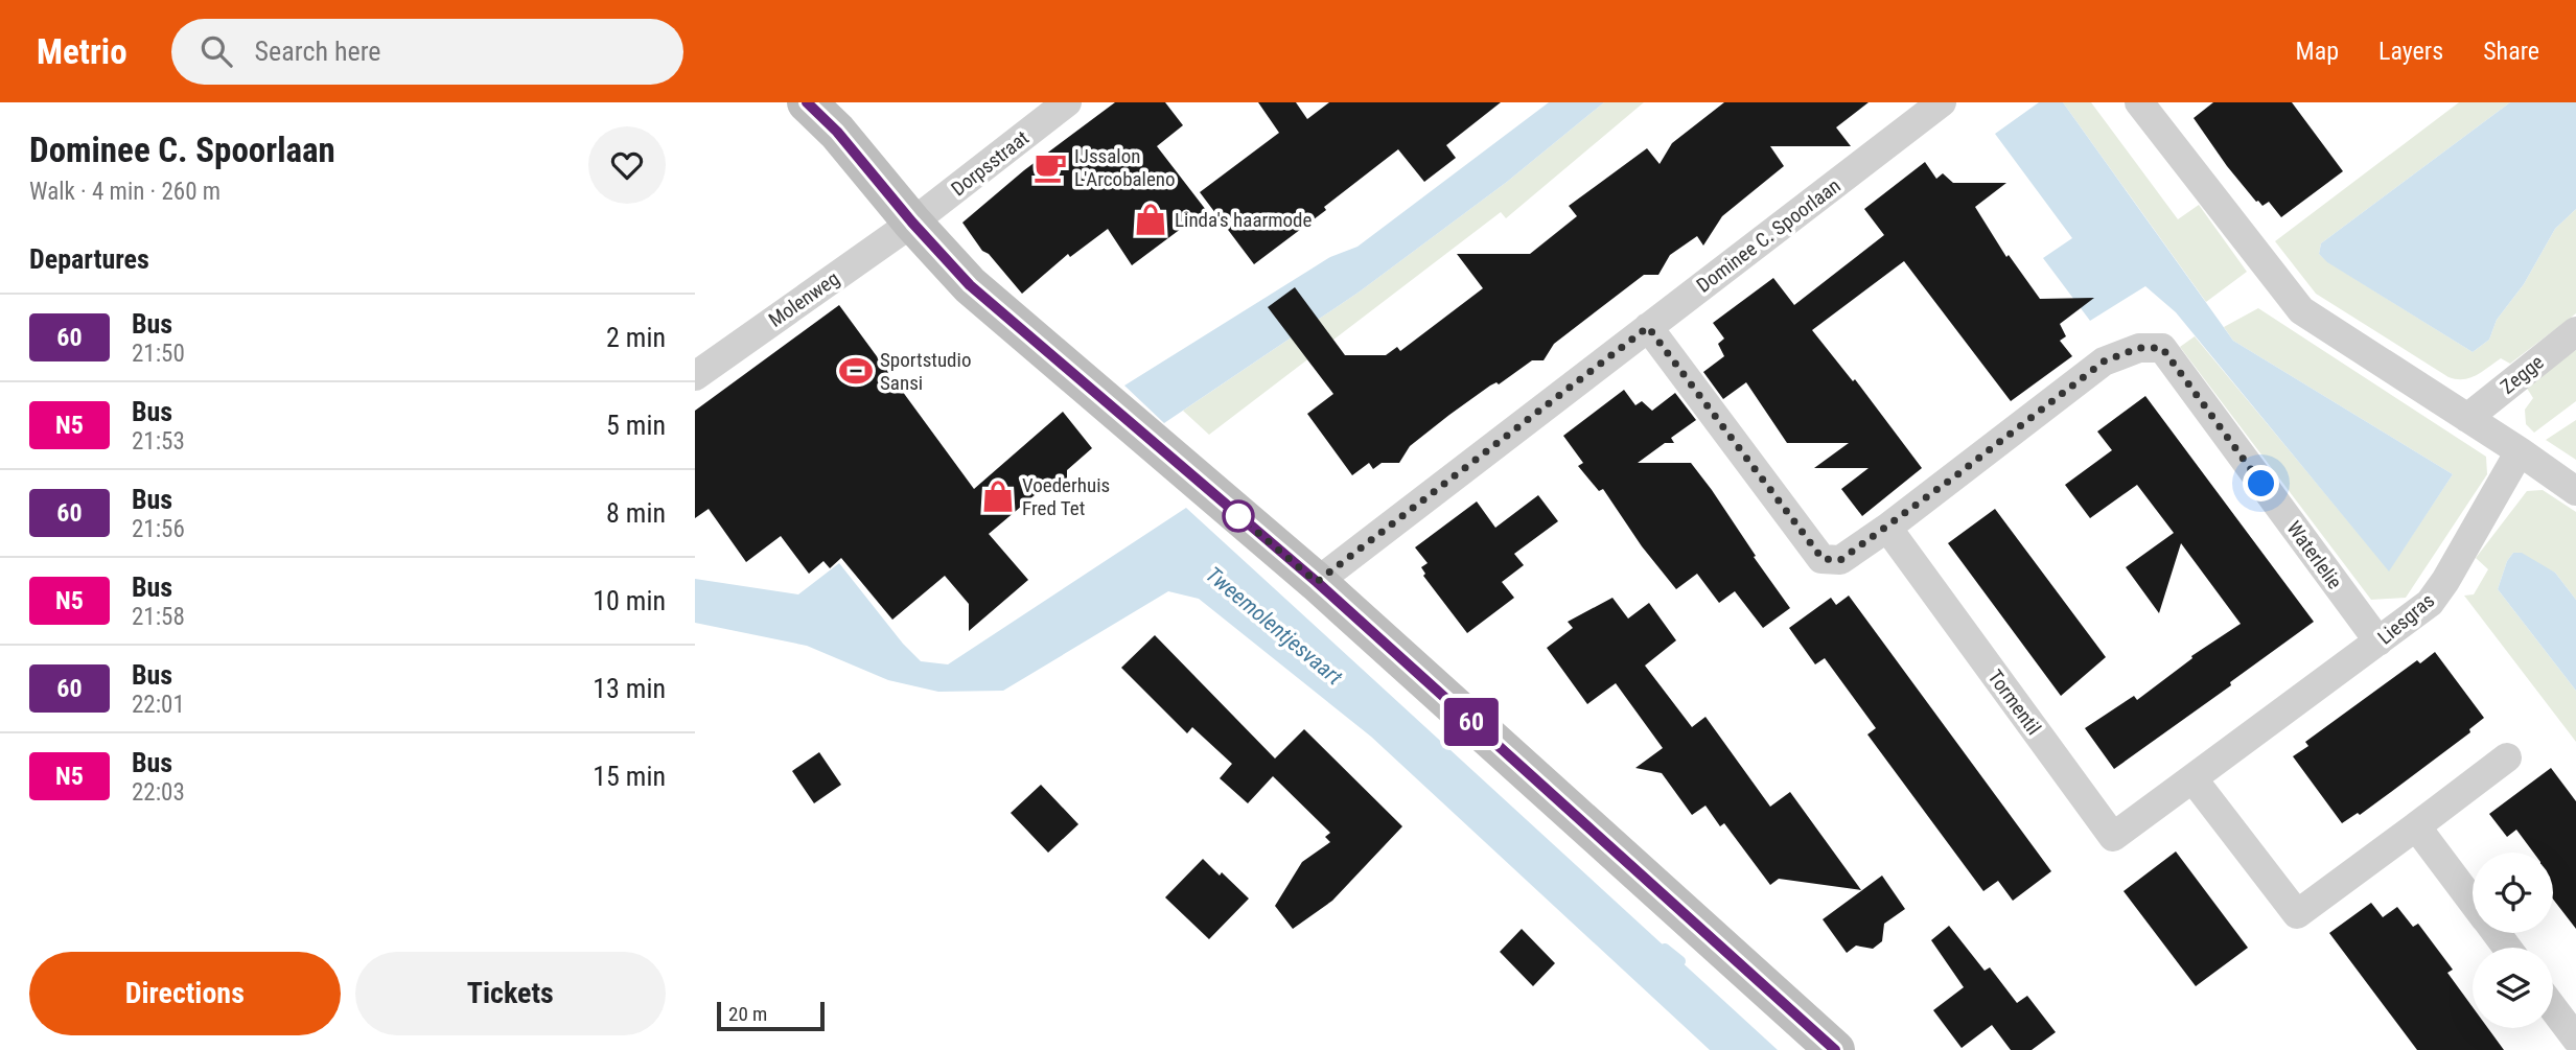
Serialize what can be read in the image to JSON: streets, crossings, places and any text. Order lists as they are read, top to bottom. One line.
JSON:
{"streets":{"street":["Dorpsstraat","Dominee C. Spoorlaan","Molenweg","Zegge","Waterlelie","Liesgras","Tormentil"]},"crossings":[["Dorpsstraat","Molenweg"],["Waterlelie","Liesgras"],["Waterlelie","Tormentil"],["Liesgras","Tormentil"]],"water":["Tweemolentjesvaart"],"places":{"cafe":["IJssalon L'Arcobaleno"],"shop":["Linda's haarmode","Voederhuis Fred Tet"],"sports":["Sportstudio Sansi"]},"lines":["bus line 60"],"scale_bar":"20 m","page":{"header":"Metrio","search":"Search here","nav":["Map","Layers","Share"],"heading":[["Dominee C. Spoorlaan","Walk · 4 min · 260 m"],"Departures"],"on_map":"60","list":[{"mark":"60","name":"Bus","note":"21:50","value":"2 min"},{"mark":"N5","name":"Bus","note":"21:53","value":"5 min"},{"mark":"60","name":"Bus","note":"21:56","value":"8 min"},{"mark":"N5","name":"Bus","note":"21:58","value":"10 min"},{"mark":"60","name":"Bus","note":"22:01","value":"13 min"},{"mark":"N5","name":"Bus","note":"22:03","value":"15 min"}],"buttons":["Directions","Tickets"],"scale":"20 m"}}
